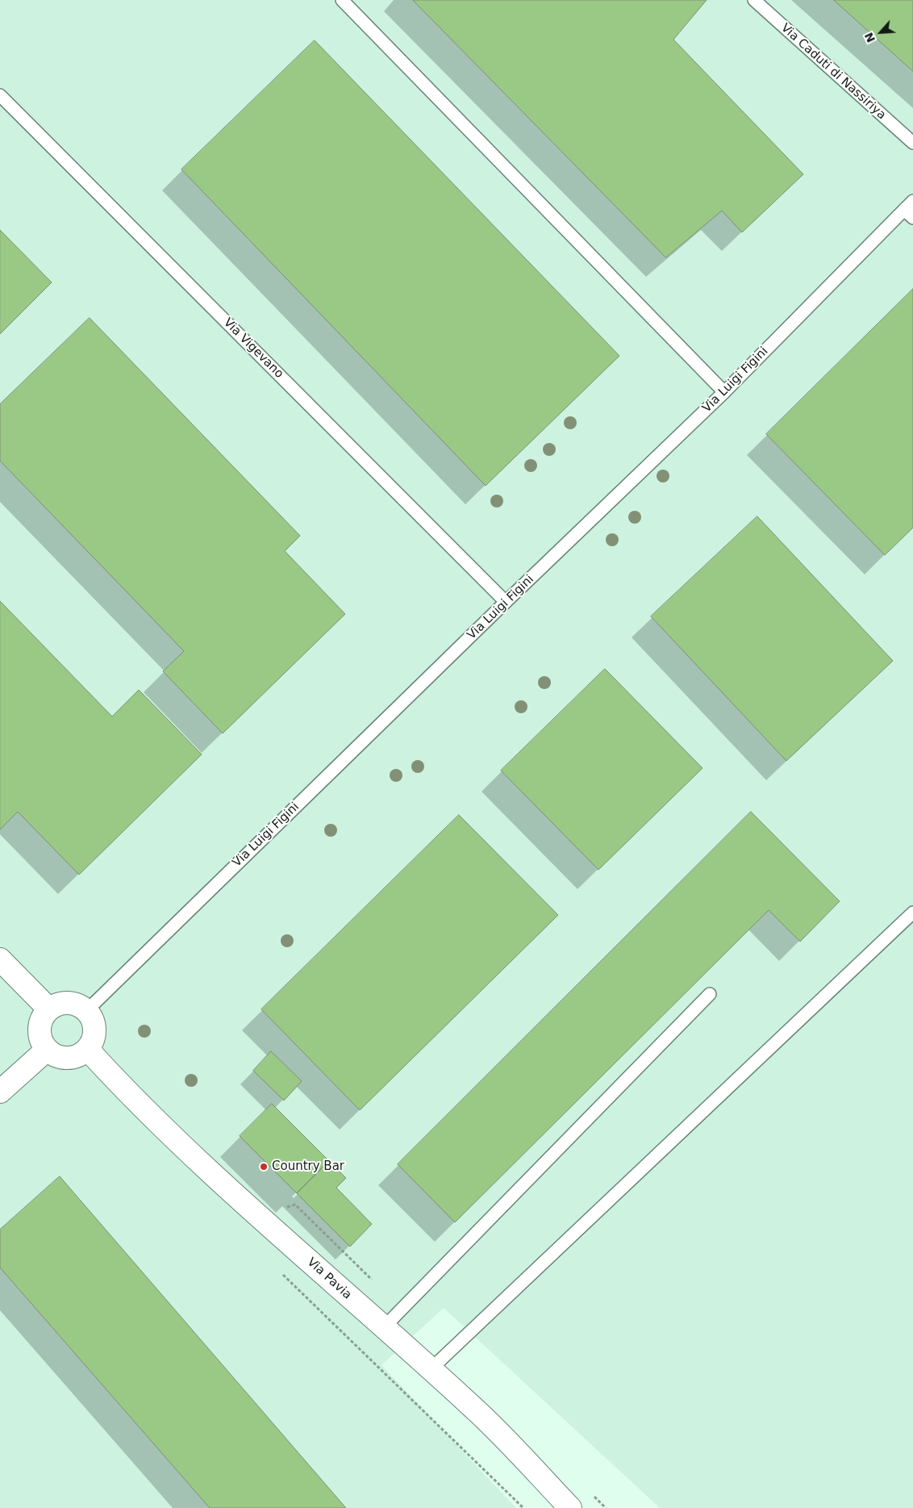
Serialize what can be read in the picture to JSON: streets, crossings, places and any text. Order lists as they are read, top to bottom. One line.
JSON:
{"streets":{"street":["Via Pavia"],"lane":["Via Caduti di Nassiriya","Via Vigevano","Via Luigi Figini"]},"crossings":[["Via Vigevano","Via Luigi Figini"],["Via Luigi Figini","Via Pavia"]],"places":["Country Bar"],"north":"bottom left"}
